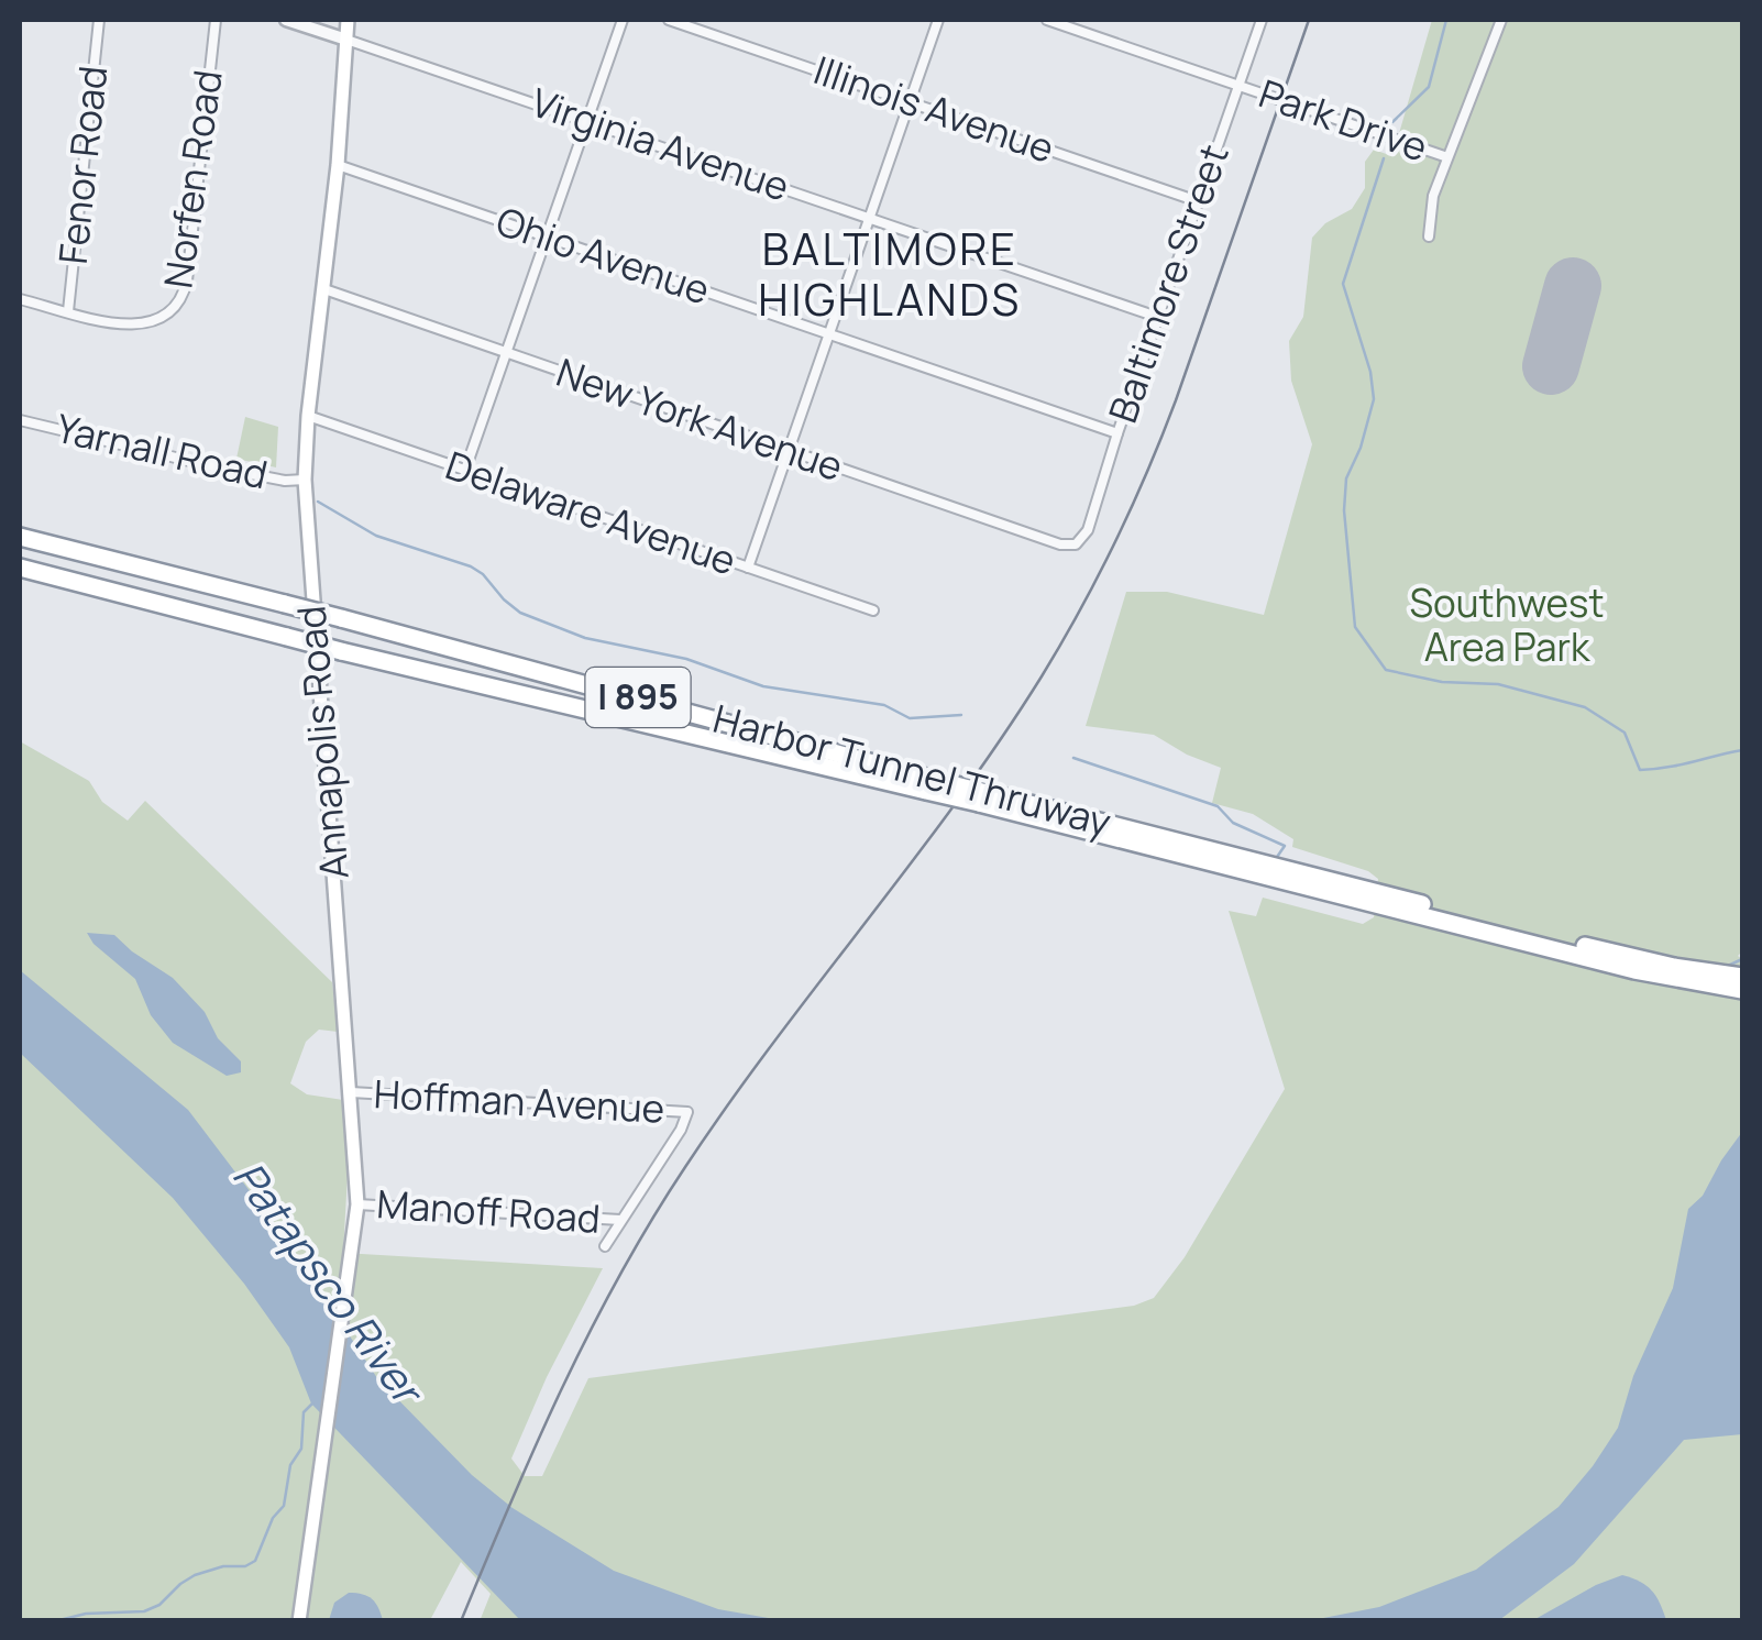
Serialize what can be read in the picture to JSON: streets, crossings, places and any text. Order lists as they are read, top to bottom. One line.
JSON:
{"streets":{"highway":["I 895","Harbor Tunnel Thruway"],"main road":["Annapolis Road"],"street":["Illinois Avenue","Park Drive","Virginia Avenue","Fenor Road","Norfen Road","Ohio Avenue","Baltimore Street","New York Avenue","Yarnall Road","Delaware Avenue","Hoffman Avenue","Manoff Road"]},"crossings":[["Illinois Avenue","Baltimore Street"],["Park Drive","Baltimore Street"],["Virginia Avenue","Baltimore Street"],["Virginia Avenue","Annapolis Road"],["Fenor Road","Norfen Road"],["Ohio Avenue","Baltimore Street"],["Ohio Avenue","Annapolis Road"],["Baltimore Street","New York Avenue"],["New York Avenue","Annapolis Road"],["Yarnall Road","Annapolis Road"],["Delaware Avenue","Annapolis Road"],["Annapolis Road","Hoffman Avenue"],["Annapolis Road","Manoff Road"],["Hoffman Avenue","Manoff Road"]],"districts":["BALTIMORE HIGHLANDS"],"water":["Patapsco River"],"parks":["Southwest Area Park"]}
